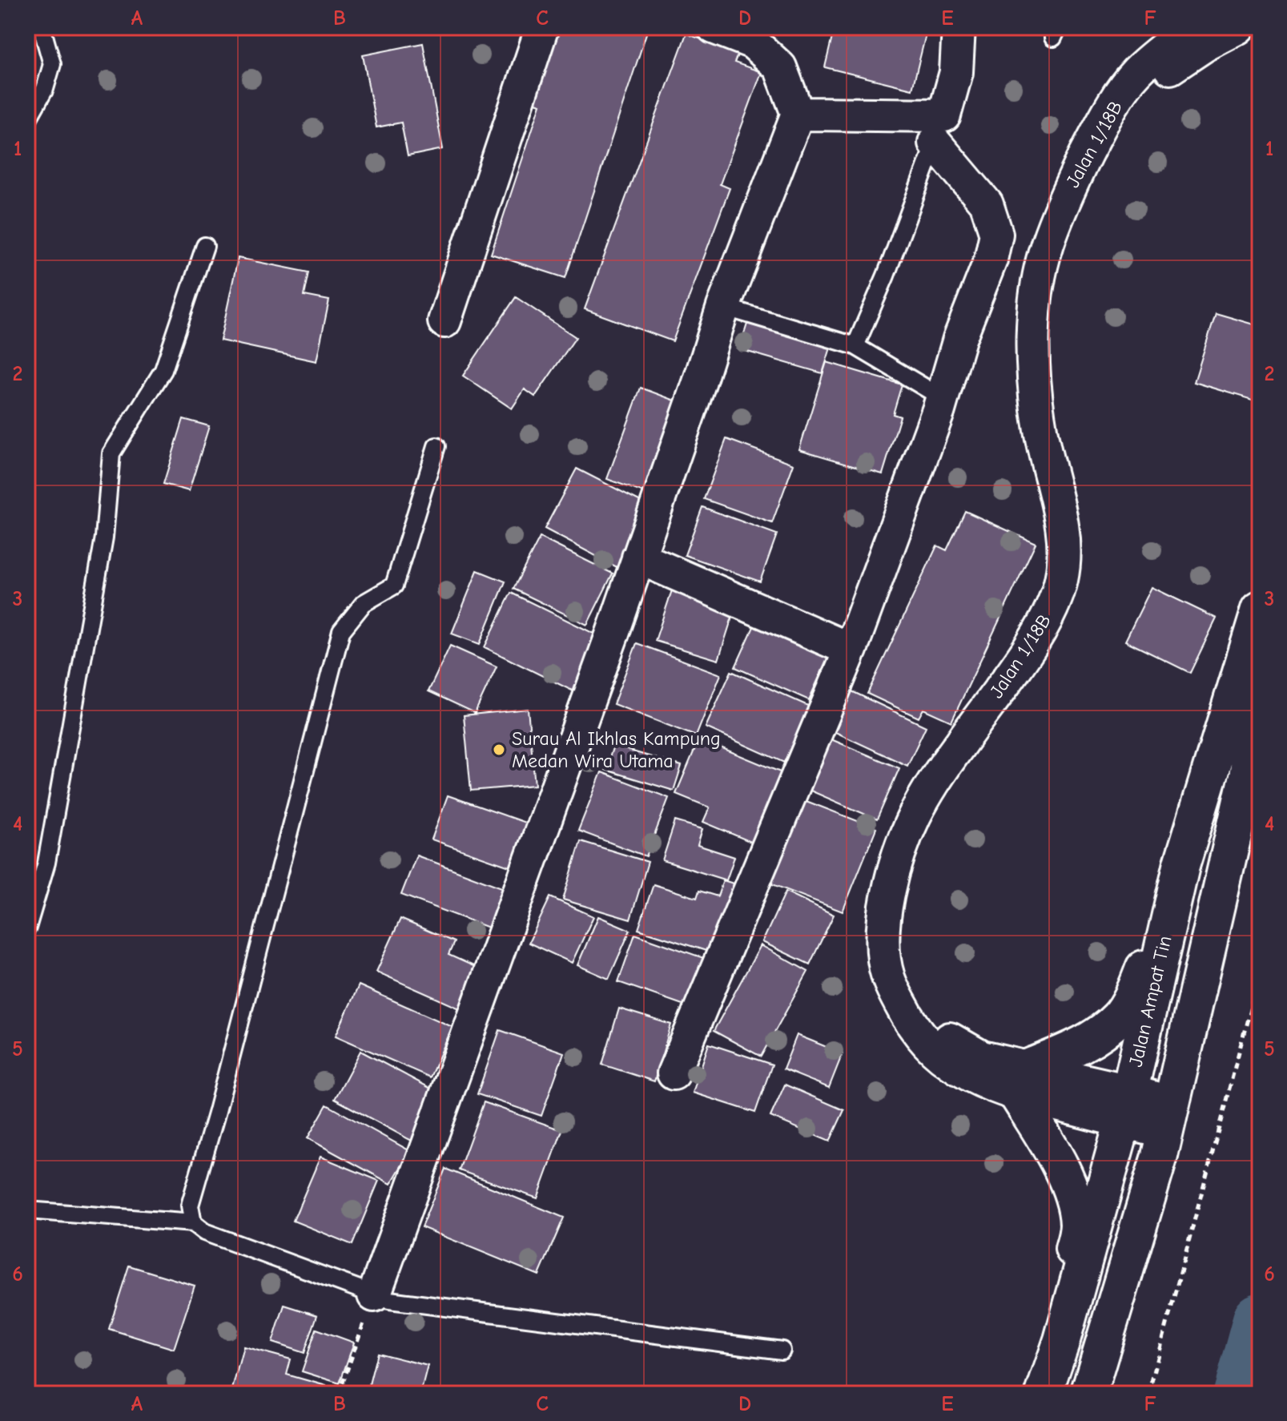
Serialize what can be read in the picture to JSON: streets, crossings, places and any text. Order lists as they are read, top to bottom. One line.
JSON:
{"streets":{"street":["Jalan 1/18B","Jalan Ampat Tin"]},"crossings":[["Jalan 1/18B","Jalan Ampat Tin"]],"places":["Surau Al Ikhlas Kampung Medan Wira Utama"],"grid":{"columns":["A","B","C","D","E","F"],"rows":["1","2","3","4","5","6"]}}
